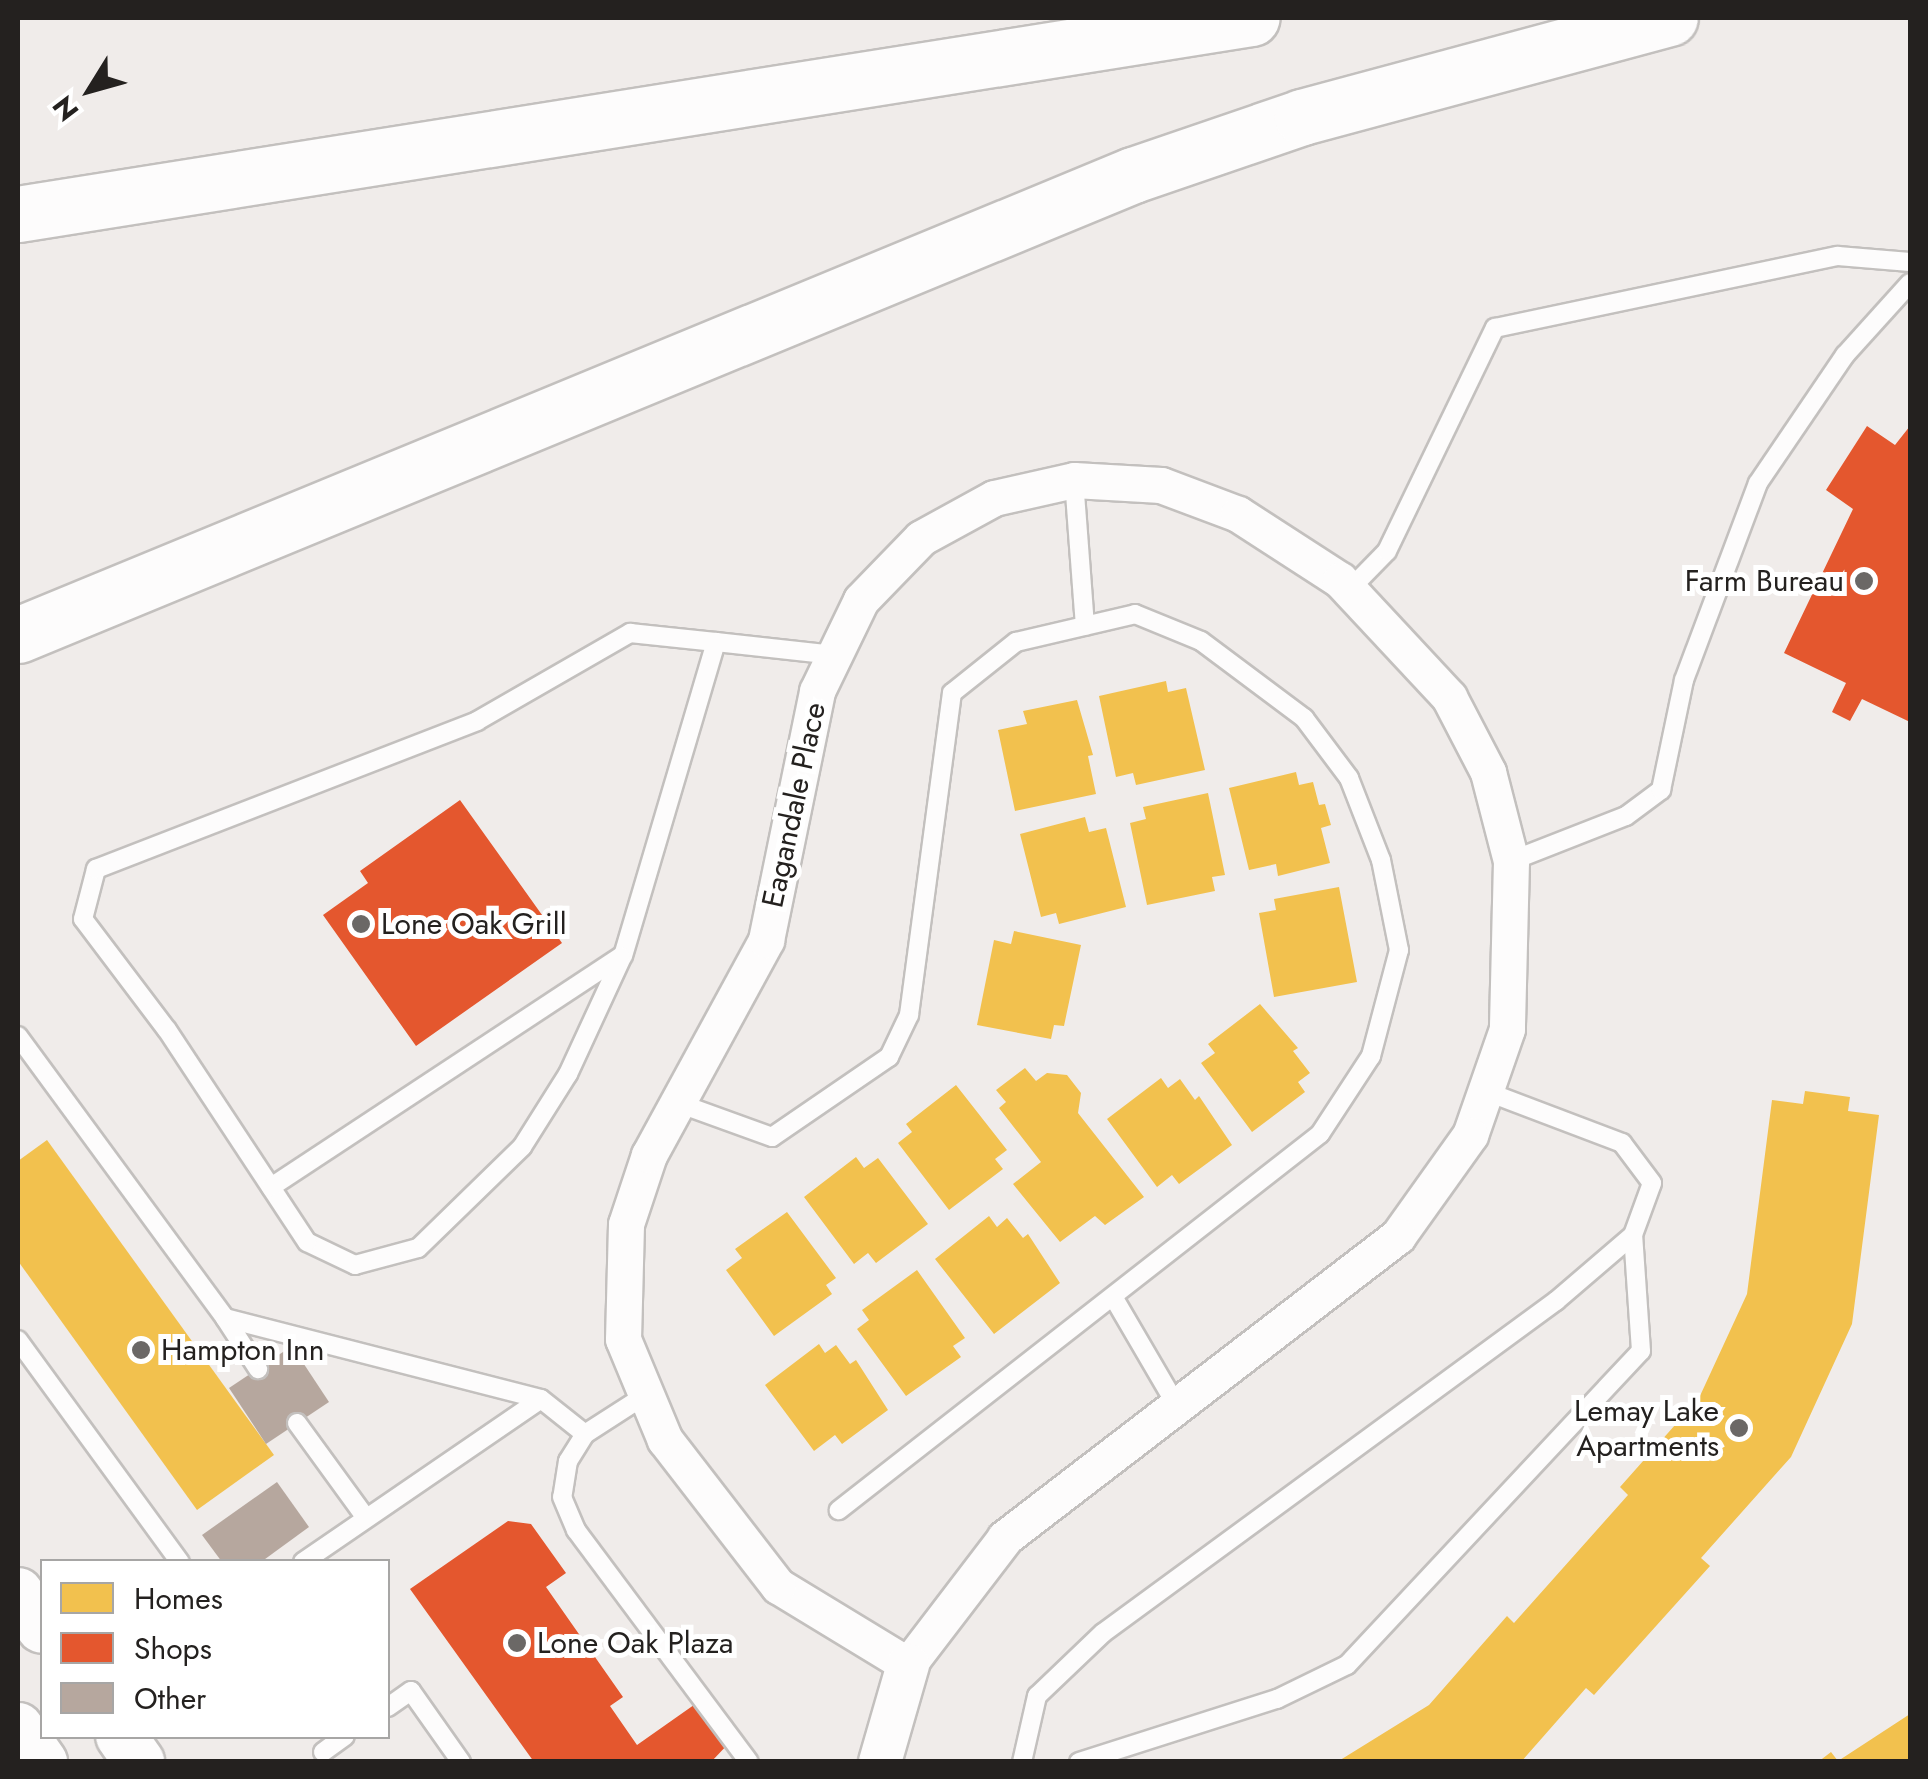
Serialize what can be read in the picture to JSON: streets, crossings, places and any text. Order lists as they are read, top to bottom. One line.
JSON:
{"streets":{"street":["Eagandale Place"]},"places":["Farm Bureau","Lone Oak Grill","Hampton Inn","Lemay Lake Apartments","Lone Oak Plaza"],"legend":["Homes","Shops","Other"],"north":"bottom left"}
